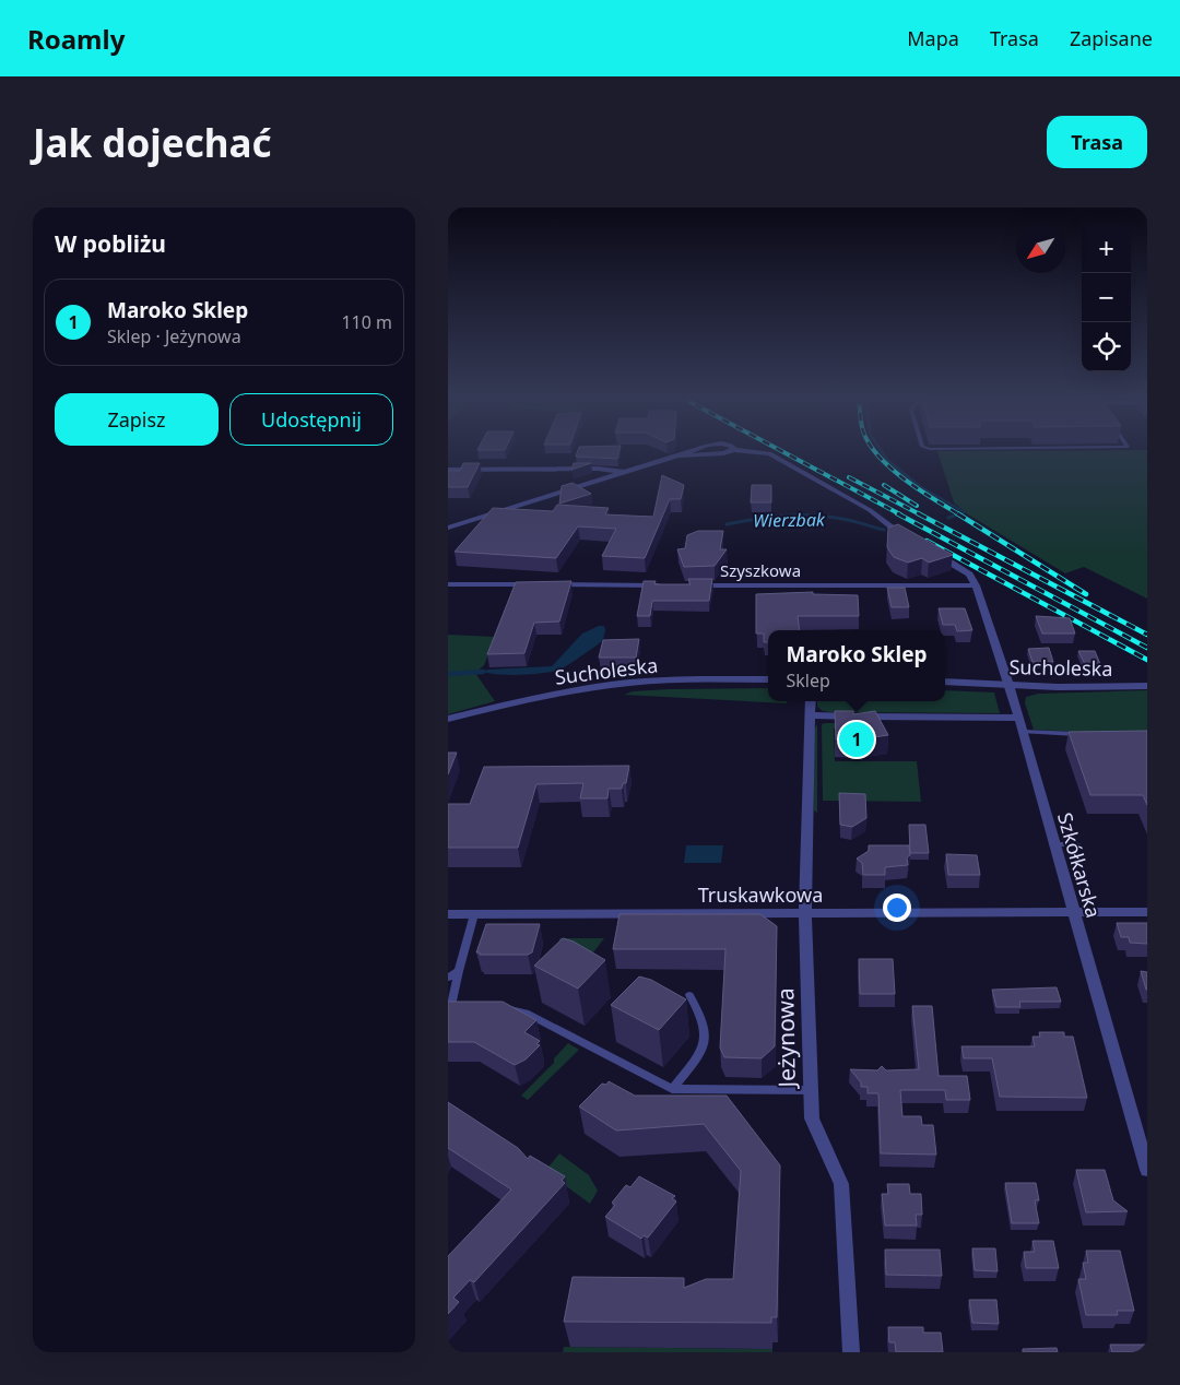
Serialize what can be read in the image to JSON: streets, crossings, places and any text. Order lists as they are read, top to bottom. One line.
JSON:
{"streets":{"street":["Szyszkowa","Sucholeska","Szkółkarska","Truskawkowa","Jeżynowa"]},"crossings":[["Szyszkowa","Szkółkarska"],["Sucholeska","Szkółkarska"],["Szkółkarska","Truskawkowa"],["Truskawkowa","Jeżynowa"]],"water":["Wierzbak"],"north":"bottom left","page":{"header":"Roamly","nav":["Mapa","Trasa","Zapisane"],"buttons":["Trasa",["Zapisz","Udostępnij"]],"title":"Jak dojechać","heading":"W pobliżu","map_buttons":["+","−"],"list":[{"mark":"1","name":"Maroko Sklep","note":"Sklep · Jeżynowa","value":"110 m"}],"popup":["Maroko Sklep","Sklep"],"pins":"1"}}
